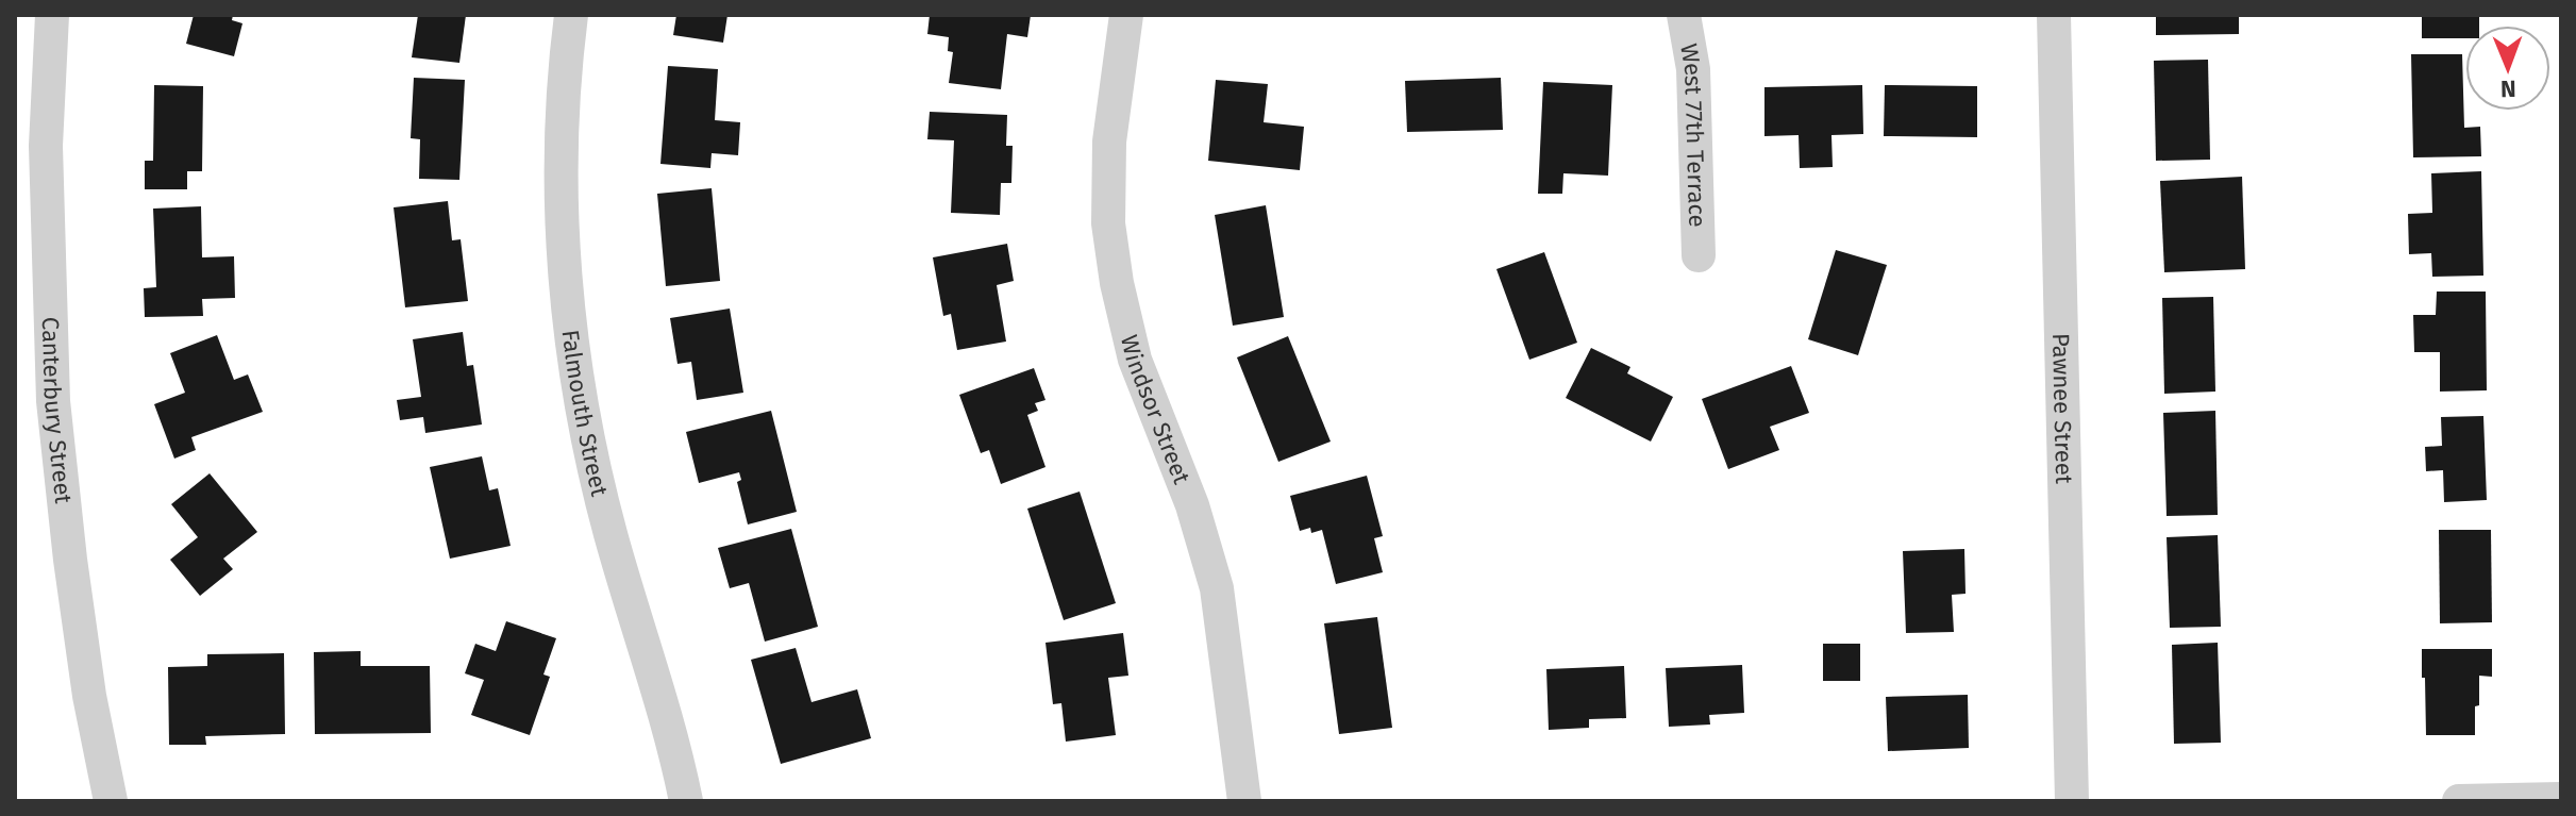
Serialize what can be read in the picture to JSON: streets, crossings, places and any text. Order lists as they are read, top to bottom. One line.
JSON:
{"streets":{"street":["West 77th Terrace","Pawnee Street","Canterbury Street","Windsor Street","Falmouth Street"]},"north":"bottom"}
